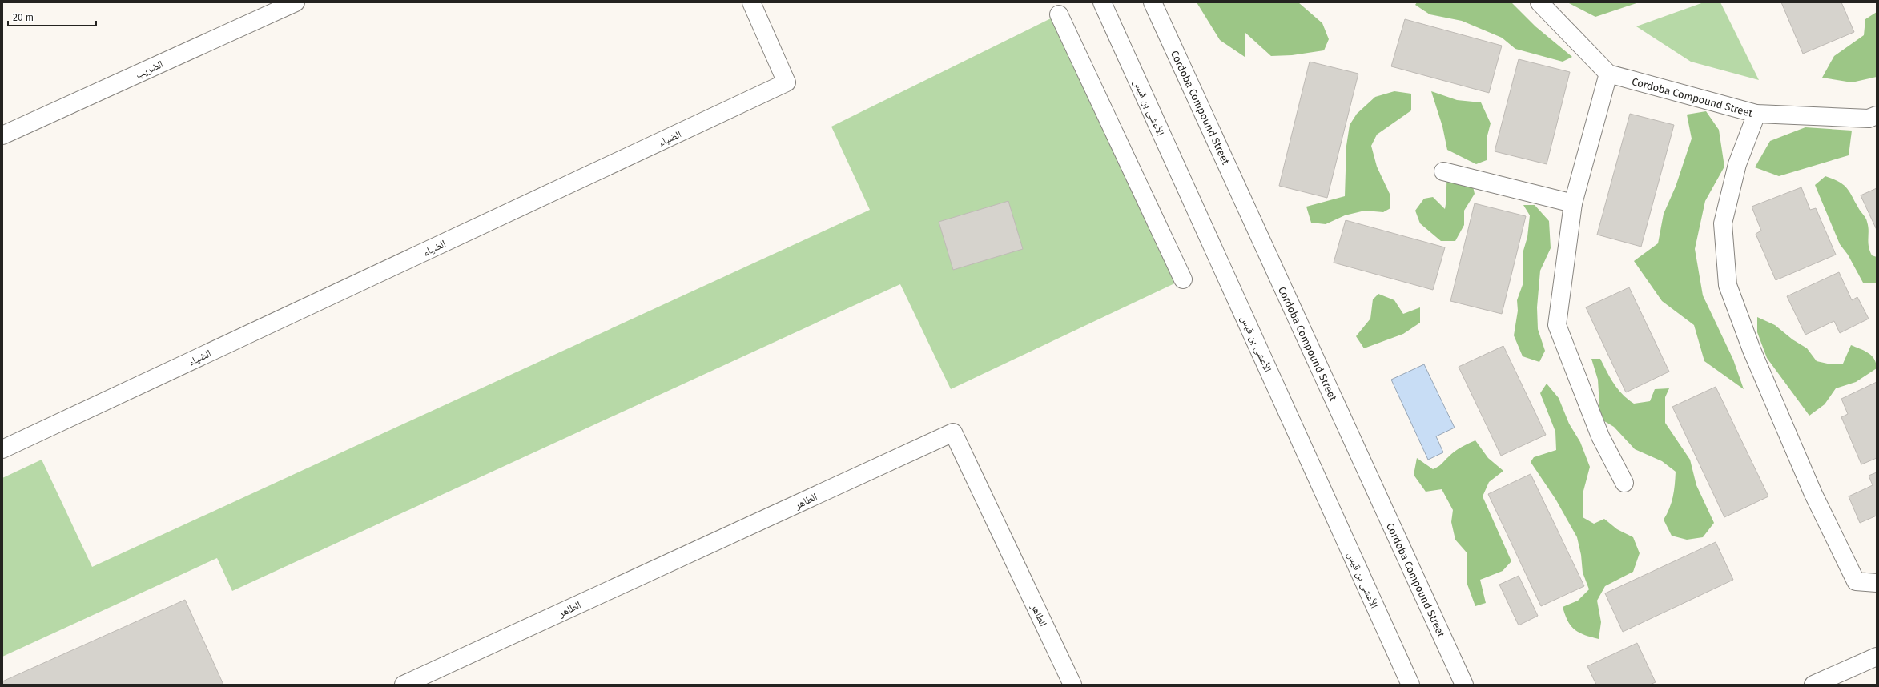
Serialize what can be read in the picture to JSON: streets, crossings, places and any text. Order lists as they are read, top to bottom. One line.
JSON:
{"streets":{"street":["الضريب","Cordoba Compound Street","الأعشى بن قيس","الضياء","الطاهر"]},"scale_bar":"20 m"}
